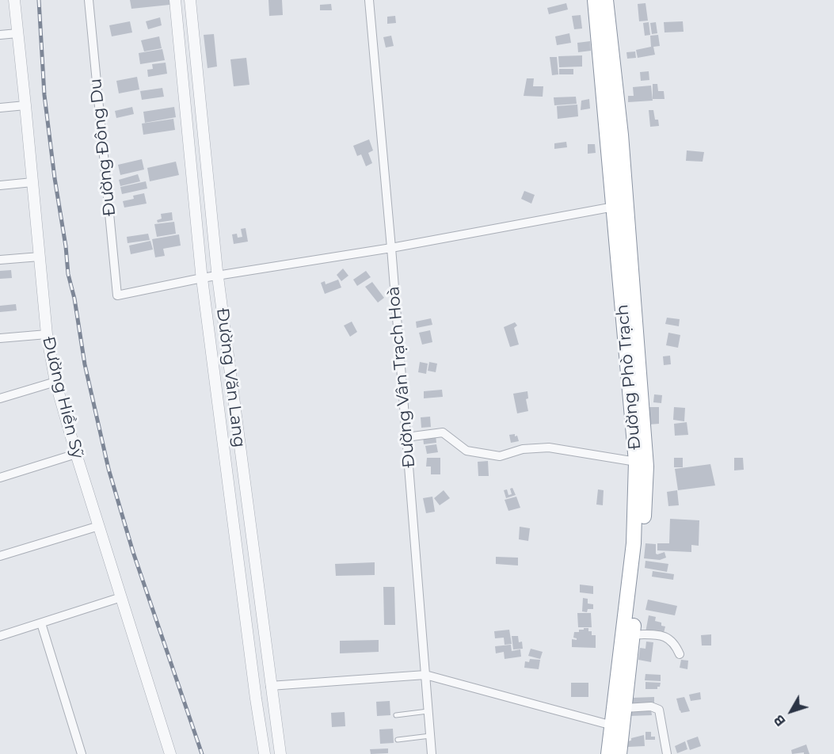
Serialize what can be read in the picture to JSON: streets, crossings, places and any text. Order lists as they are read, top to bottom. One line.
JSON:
{"streets":{"highway":["Đường Phò Trạch"],"street":["Đường Đông Du","Đường Vân Trạch Hoà","Đường Văn Lang","Đường Hiền Sỹ"]},"crossings":[["Đường Đông Du","Đường Văn Lang"]],"north":"bottom left"}
